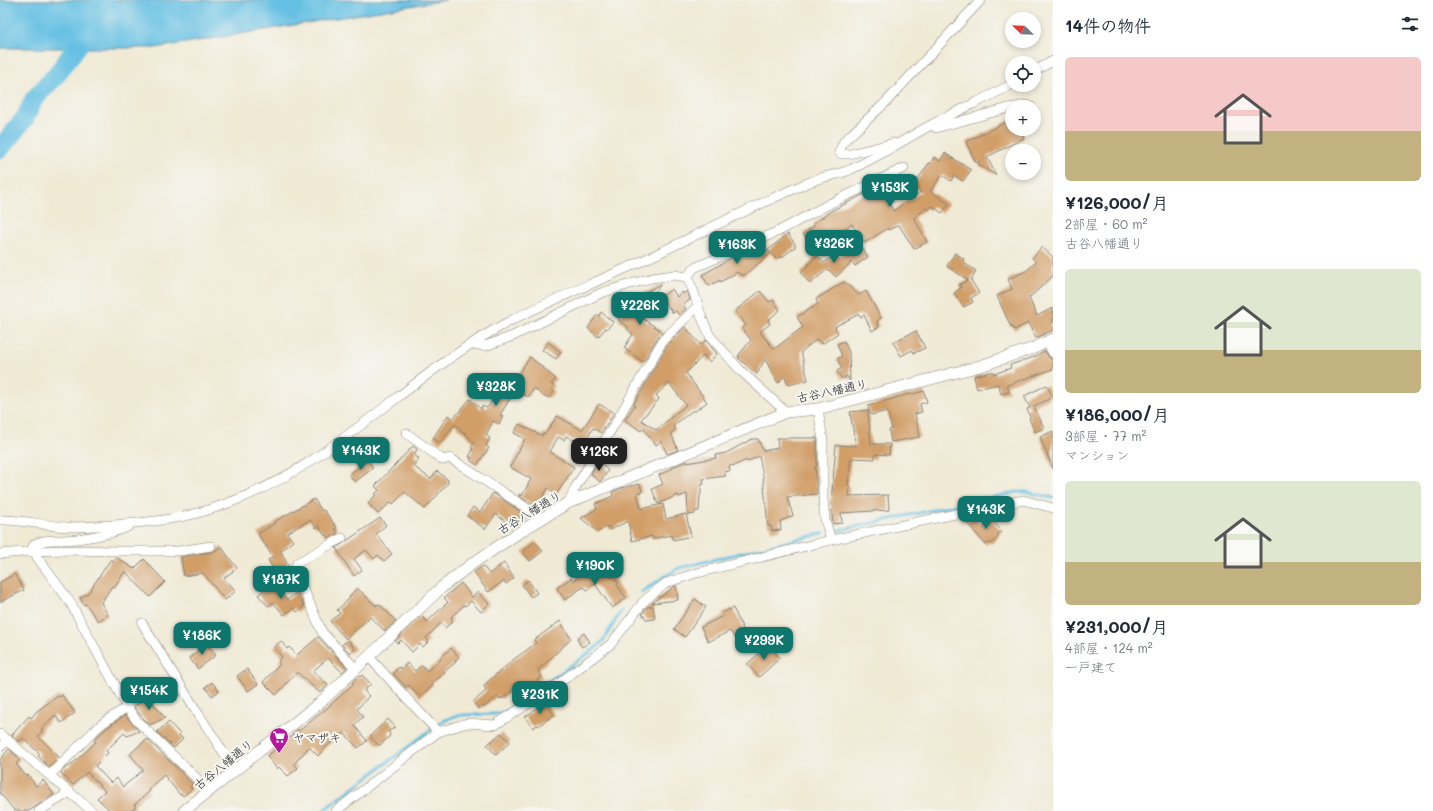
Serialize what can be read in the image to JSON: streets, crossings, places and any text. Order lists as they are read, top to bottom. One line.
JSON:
{"streets":{"street":["古谷八幡通り"]},"places":{"supermarket":["ヤマザキ"]},"north":"top left","page":{"heading":"14件の物件","map_buttons":["+","−"],"list":[{"name":"¥126,000/月","note":"2部屋 · 60 m² · 古谷八幡通り"},{"name":"¥186,000/月","note":"3部屋 · 77 m² · マンション"},{"name":"¥231,000/月","note":"4部屋 · 124 m² · 一戸建て"}],"price":["¥153K","¥326K","¥163K","¥226K","¥328K","¥143K","¥126K","¥143K","¥190K","¥187K","¥186K","¥299K","¥154K","¥231K"]}}
